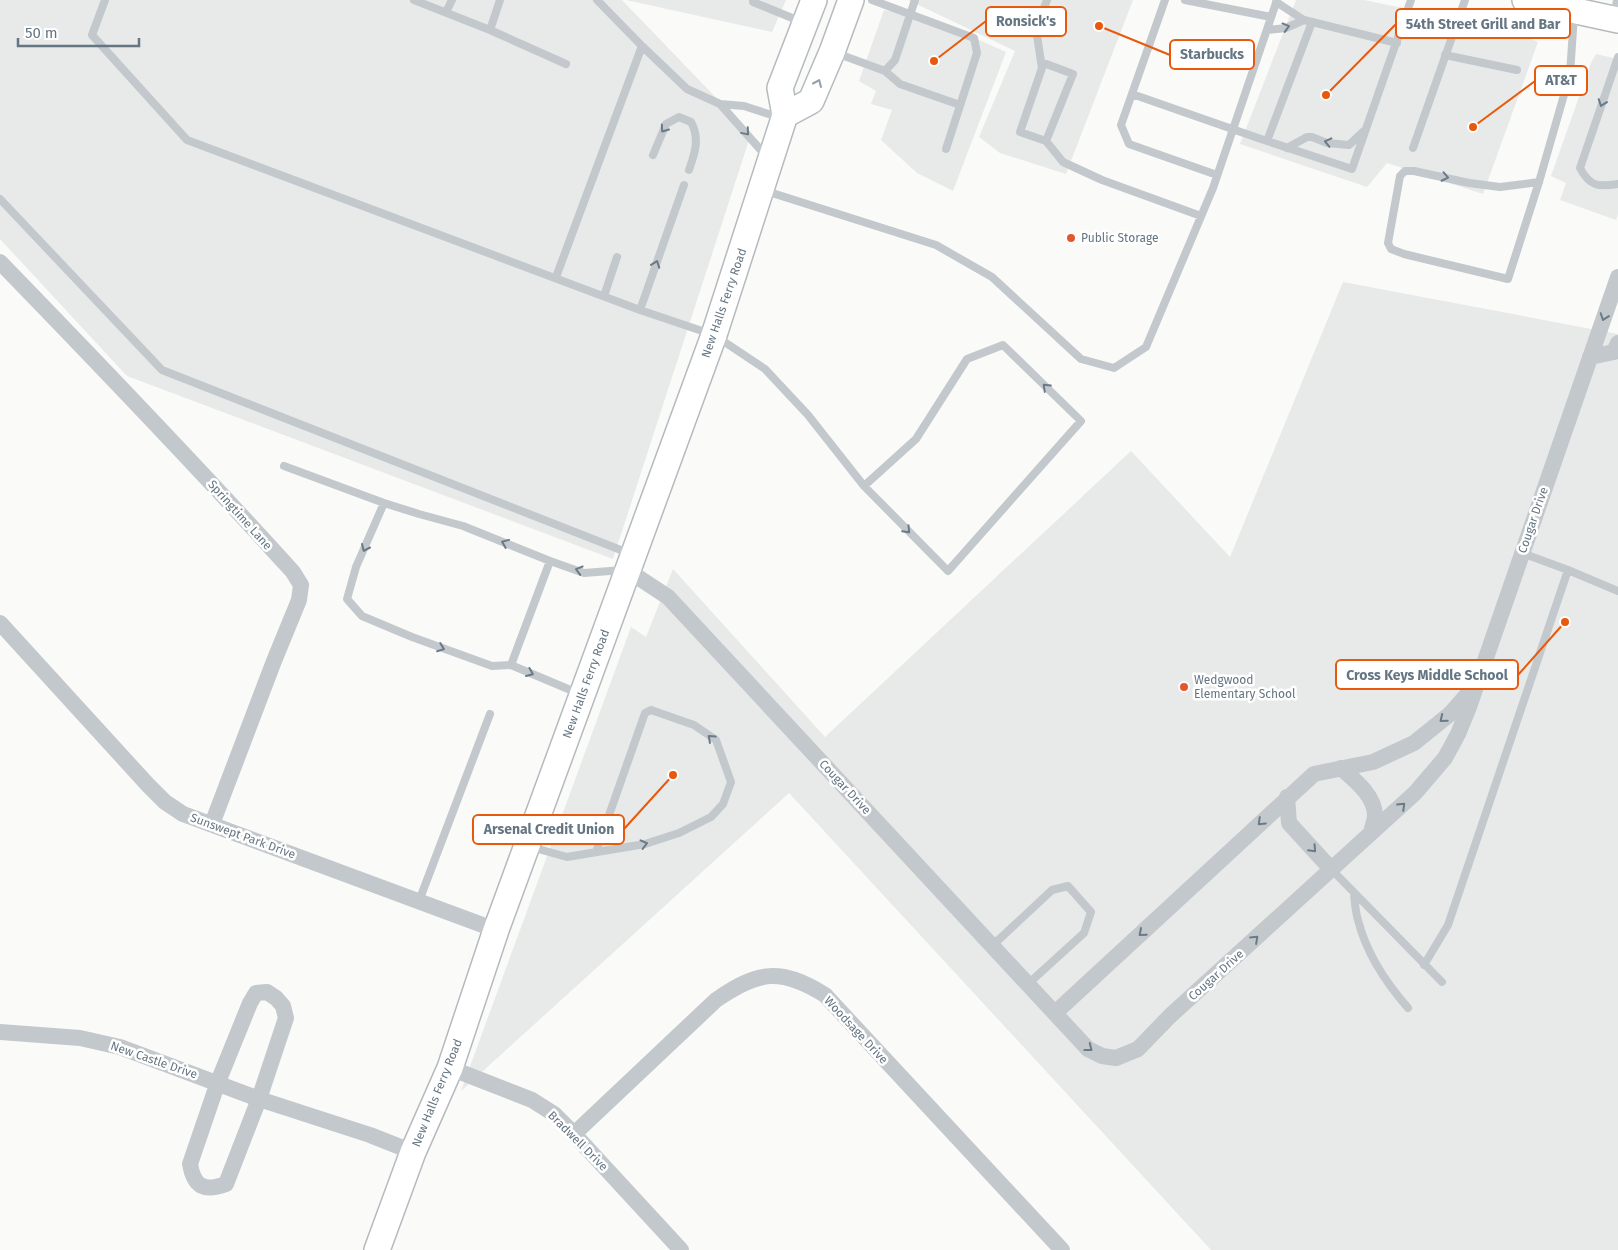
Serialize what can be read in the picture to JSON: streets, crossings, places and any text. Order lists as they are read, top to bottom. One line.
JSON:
{"streets":{"main road":["New Halls Ferry Road"],"street":["Springtime Lane","Cougar Drive","Sunswept Park Drive","Woodsage Drive","New Castle Drive","Bradwell Drive"]},"crossings":[["New Halls Ferry Road","Cougar Drive"],["New Halls Ferry Road","Sunswept Park Drive"],["New Halls Ferry Road","New Castle Drive"],["New Halls Ferry Road","Bradwell Drive"],["Springtime Lane","Sunswept Park Drive"],["Woodsage Drive","Bradwell Drive"]],"places":["Starbucks","Ronsick's","54th Street Grill and Bar","AT&T","Public Storage","Cross Keys Middle School","Wedgwood Elementary School","Arsenal Credit Union"],"scale_bar":"50 m"}
